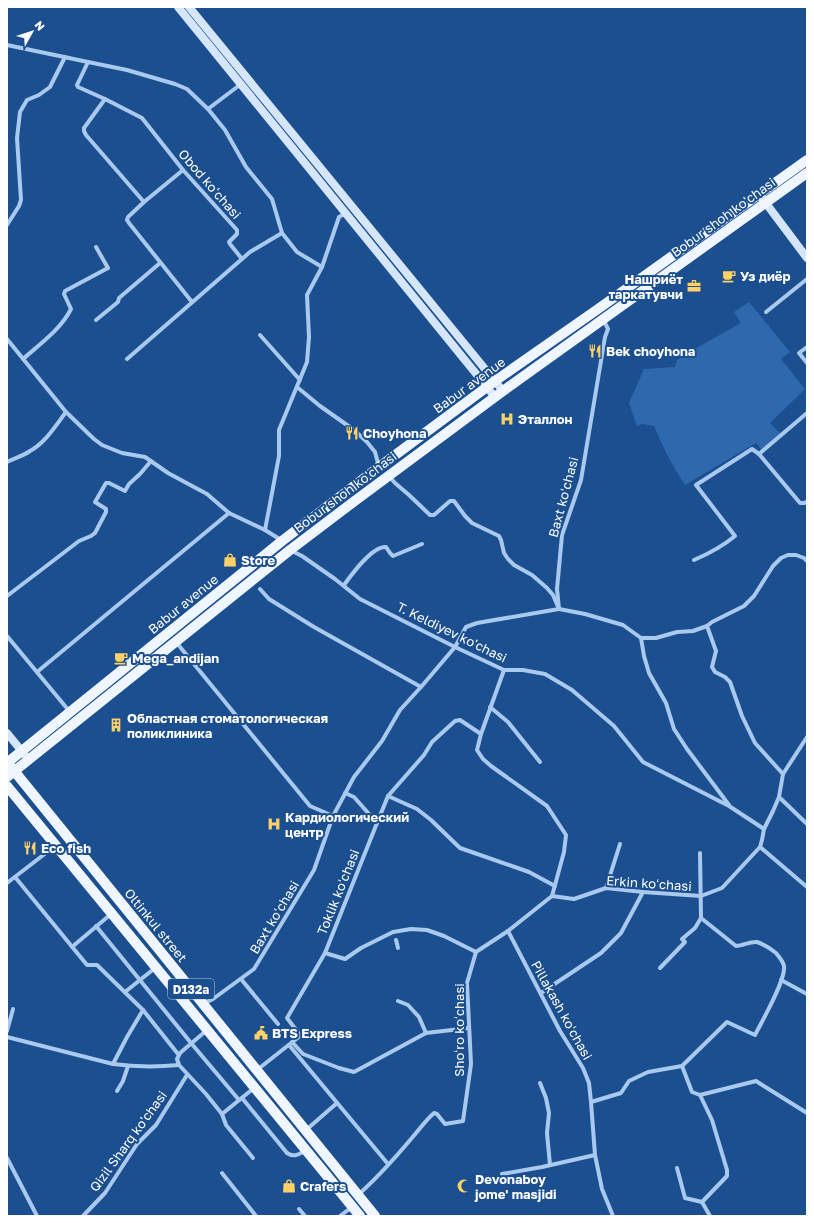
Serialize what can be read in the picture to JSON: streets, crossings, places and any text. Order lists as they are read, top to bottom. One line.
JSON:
{"streets":{"main road":["Bobur shoh ko'chasi","Babur avenue","Oltinkul street","D132a"],"street":["Obod koʻchasi","Baxt koʻchasi","T. Keldiyev ko'chasi","Erkin koʻchasi","Toklik koʻchasi","Pillakash koʻchasi","Shoʻro koʻchasi","Qizil Sharq ko'chasi"]},"crossings":[["Bobur shoh ko'chasi","Baxt koʻchasi"],["Bobur shoh ko'chasi","T. Keldiyev ko'chasi"],["Bobur shoh ko'chasi","Oltinkul street"],["Babur avenue","Oltinkul street"],["Baxt koʻchasi","T. Keldiyev ko'chasi"],["Baxt koʻchasi","Oltinkul street"],["Oltinkul street","Shoʻro koʻchasi"]],"places":{"cafe":["Уз диёр","Mega_andijan"],"office":["Нашриёт таркатувчи"],"restaurant":["Bek choyhona","Choyhona","Eco fish"],"hospital":["Эталлон","Кардиологический центр"],"shop":["Store","Crafers"],"building":["Областная стоматологическая поликлиника"],"public building":["BTS Express"],"mosque":["Devonaboy jome' masjidi"]},"north":"top right"}
